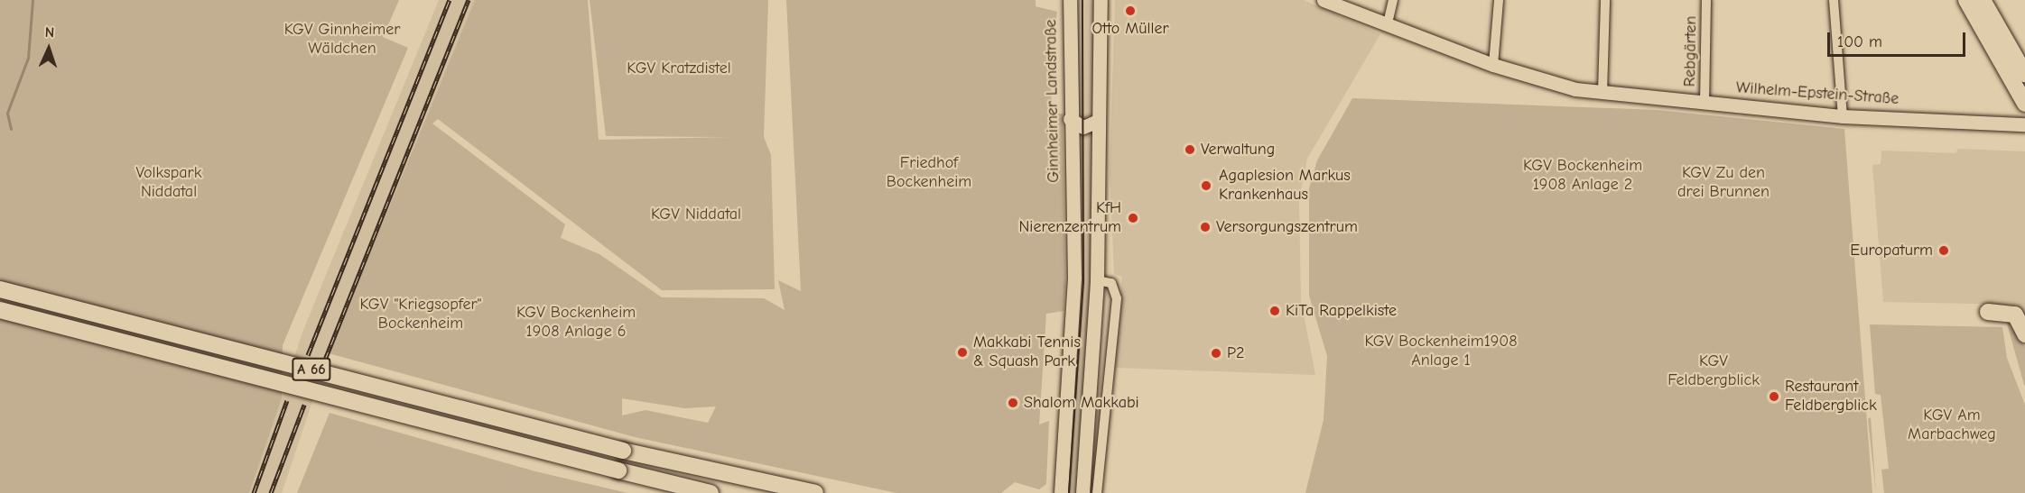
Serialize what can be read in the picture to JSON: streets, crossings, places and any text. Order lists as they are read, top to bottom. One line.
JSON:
{"streets":{"highway":["A 66"],"main road":["Wilhelm-Epstein-Straße","Ginnheimer Landstraße"],"street":["Rebgärten"]},"crossings":[["Rebgärten","Wilhelm-Epstein-Straße"]],"parks":["KGV Ginnheimer Wäldchen","KGV Kratzdistel","Friedhof Bockenheim","KGV Bockenheim 1908 Anlage 2","Volkspark Niddatal","KGV Zu den drei Brunnen","KGV Niddatal","KGV \"Kriegsopfer\" Bockenheim","KGV Bockenheim 1908 Anlage 6","KGV Bockenheim1908 Anlage 1","KGV Feldbergblick","KGV Am Marbachweg"],"places":["Otto Müller","Verwaltung","Agaplesion Markus Krankenhaus","KfH Nierenzentrum","Versorgungszentrum","Europaturm","KiTa Rappelkiste","Makkabi Tennis & Squash Park","P2","Restaurant Feldbergblick","Shalom Makkabi"],"scale_bar":"100 m","north":"top"}
